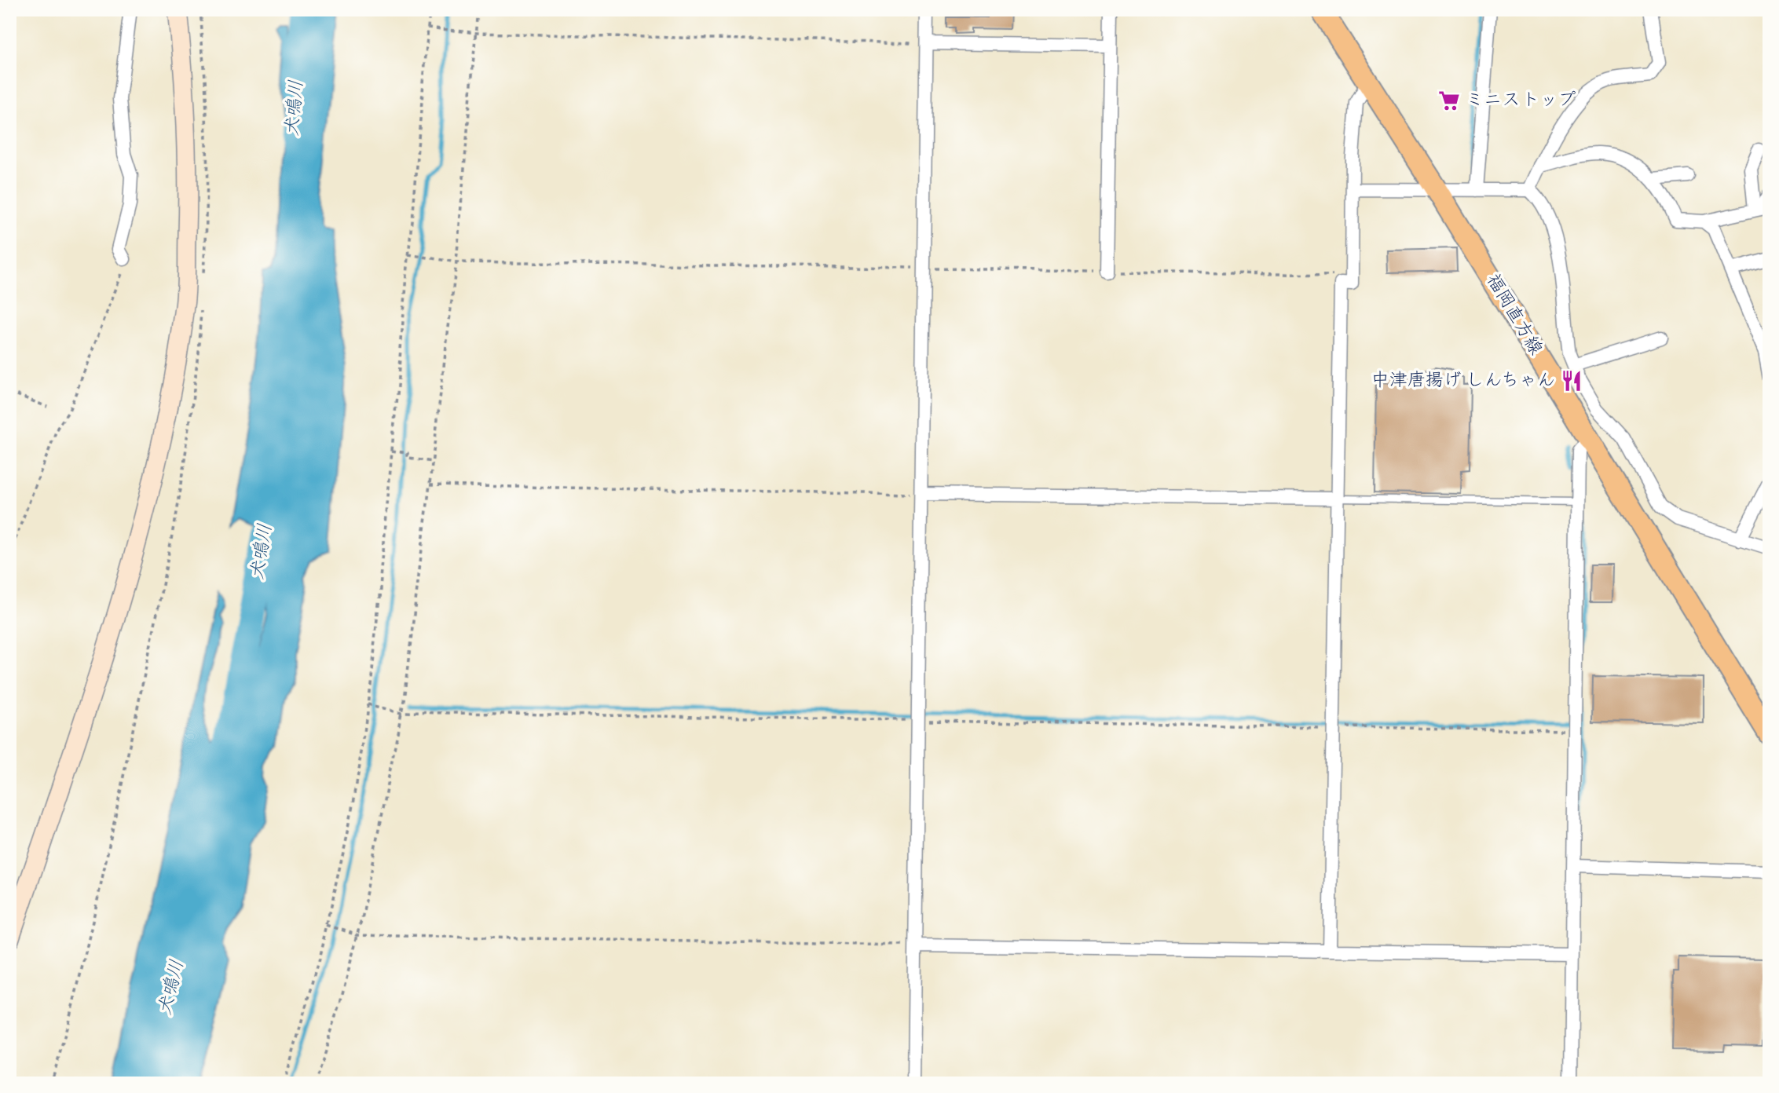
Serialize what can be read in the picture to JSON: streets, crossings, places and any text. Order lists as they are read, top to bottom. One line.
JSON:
{"streets":{"main road":["福岡直方線"]},"water":["犬鳴川"],"places":{"supermarket":["ミニストップ"],"restaurant":["中津唐揚げ しんちゃん"]}}
